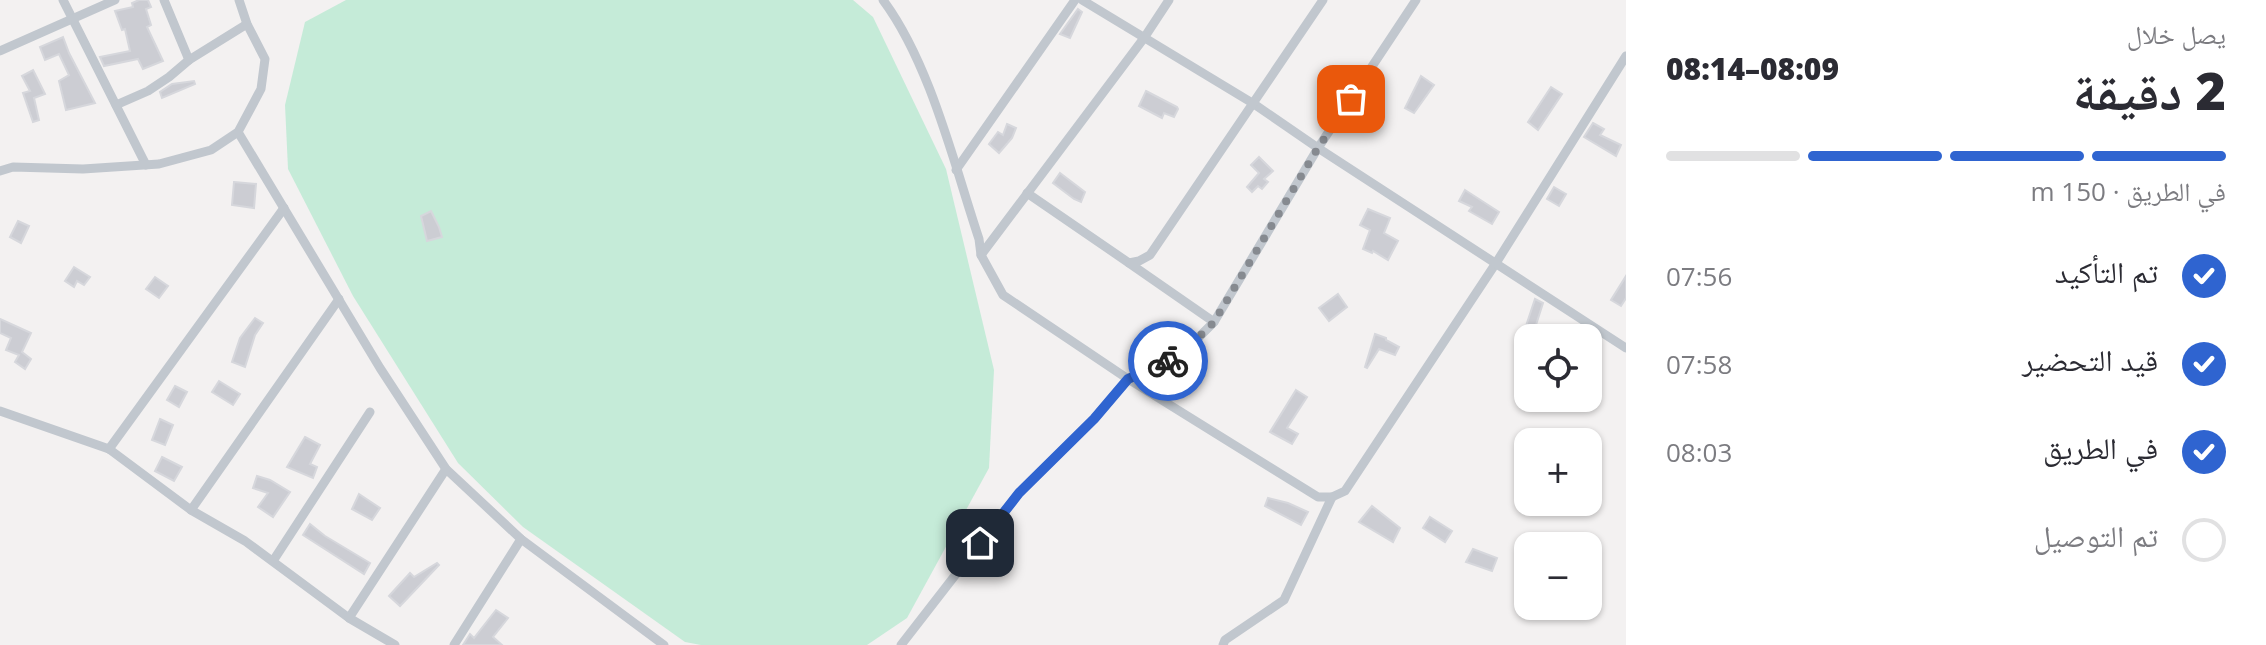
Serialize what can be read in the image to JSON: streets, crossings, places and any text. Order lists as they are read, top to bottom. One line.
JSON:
{"page":{"heading":["2 دقيقة","يصل خلال","08:09–08:14"],"bar":"في الطريق · 150 m","list":[["تم التأكيد","07:56"],["قيد التحضير","07:58"],["في الطريق","08:03"],"تم التوصيل"],"map_buttons":["+","−"]}}
